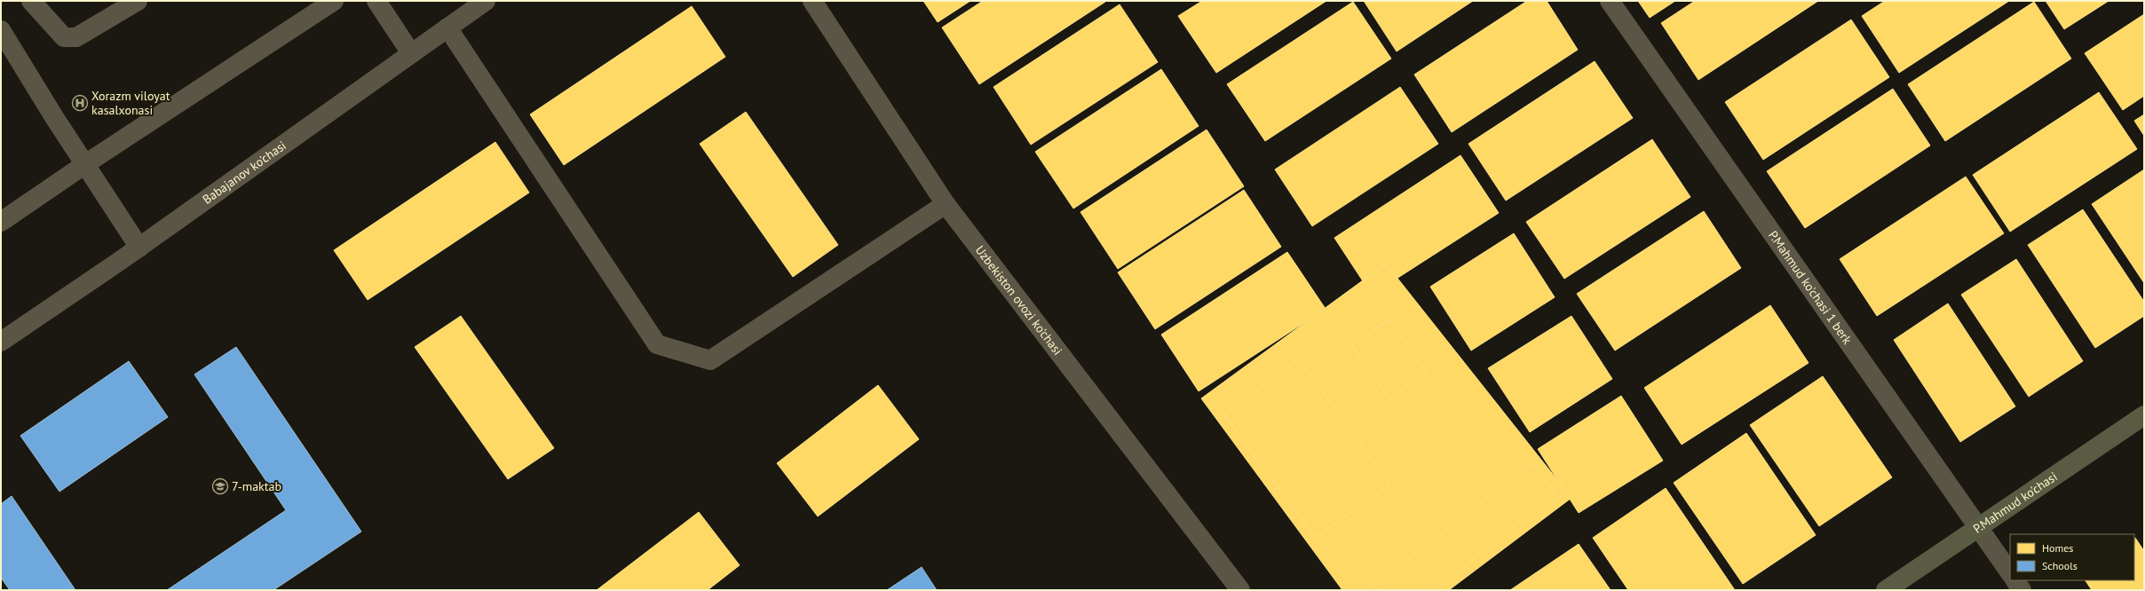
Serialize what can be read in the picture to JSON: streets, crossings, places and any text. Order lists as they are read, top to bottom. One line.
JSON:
{"streets":{"main road":["P.Mahmud ko'chasi"],"street":["Babajanov ko'chasi","P.Mahmud ko'chasi 1 berk","Uzbekiston ovozi ko'chasi"]},"crossings":[["P.Mahmud ko'chasi 1 berk","P.Mahmud ko'chasi"]],"places":{"hospital":["Xorazm viloyat kasalxonasi"],"school or university":["7-maktab"]},"legend":["Homes","Schools"]}
